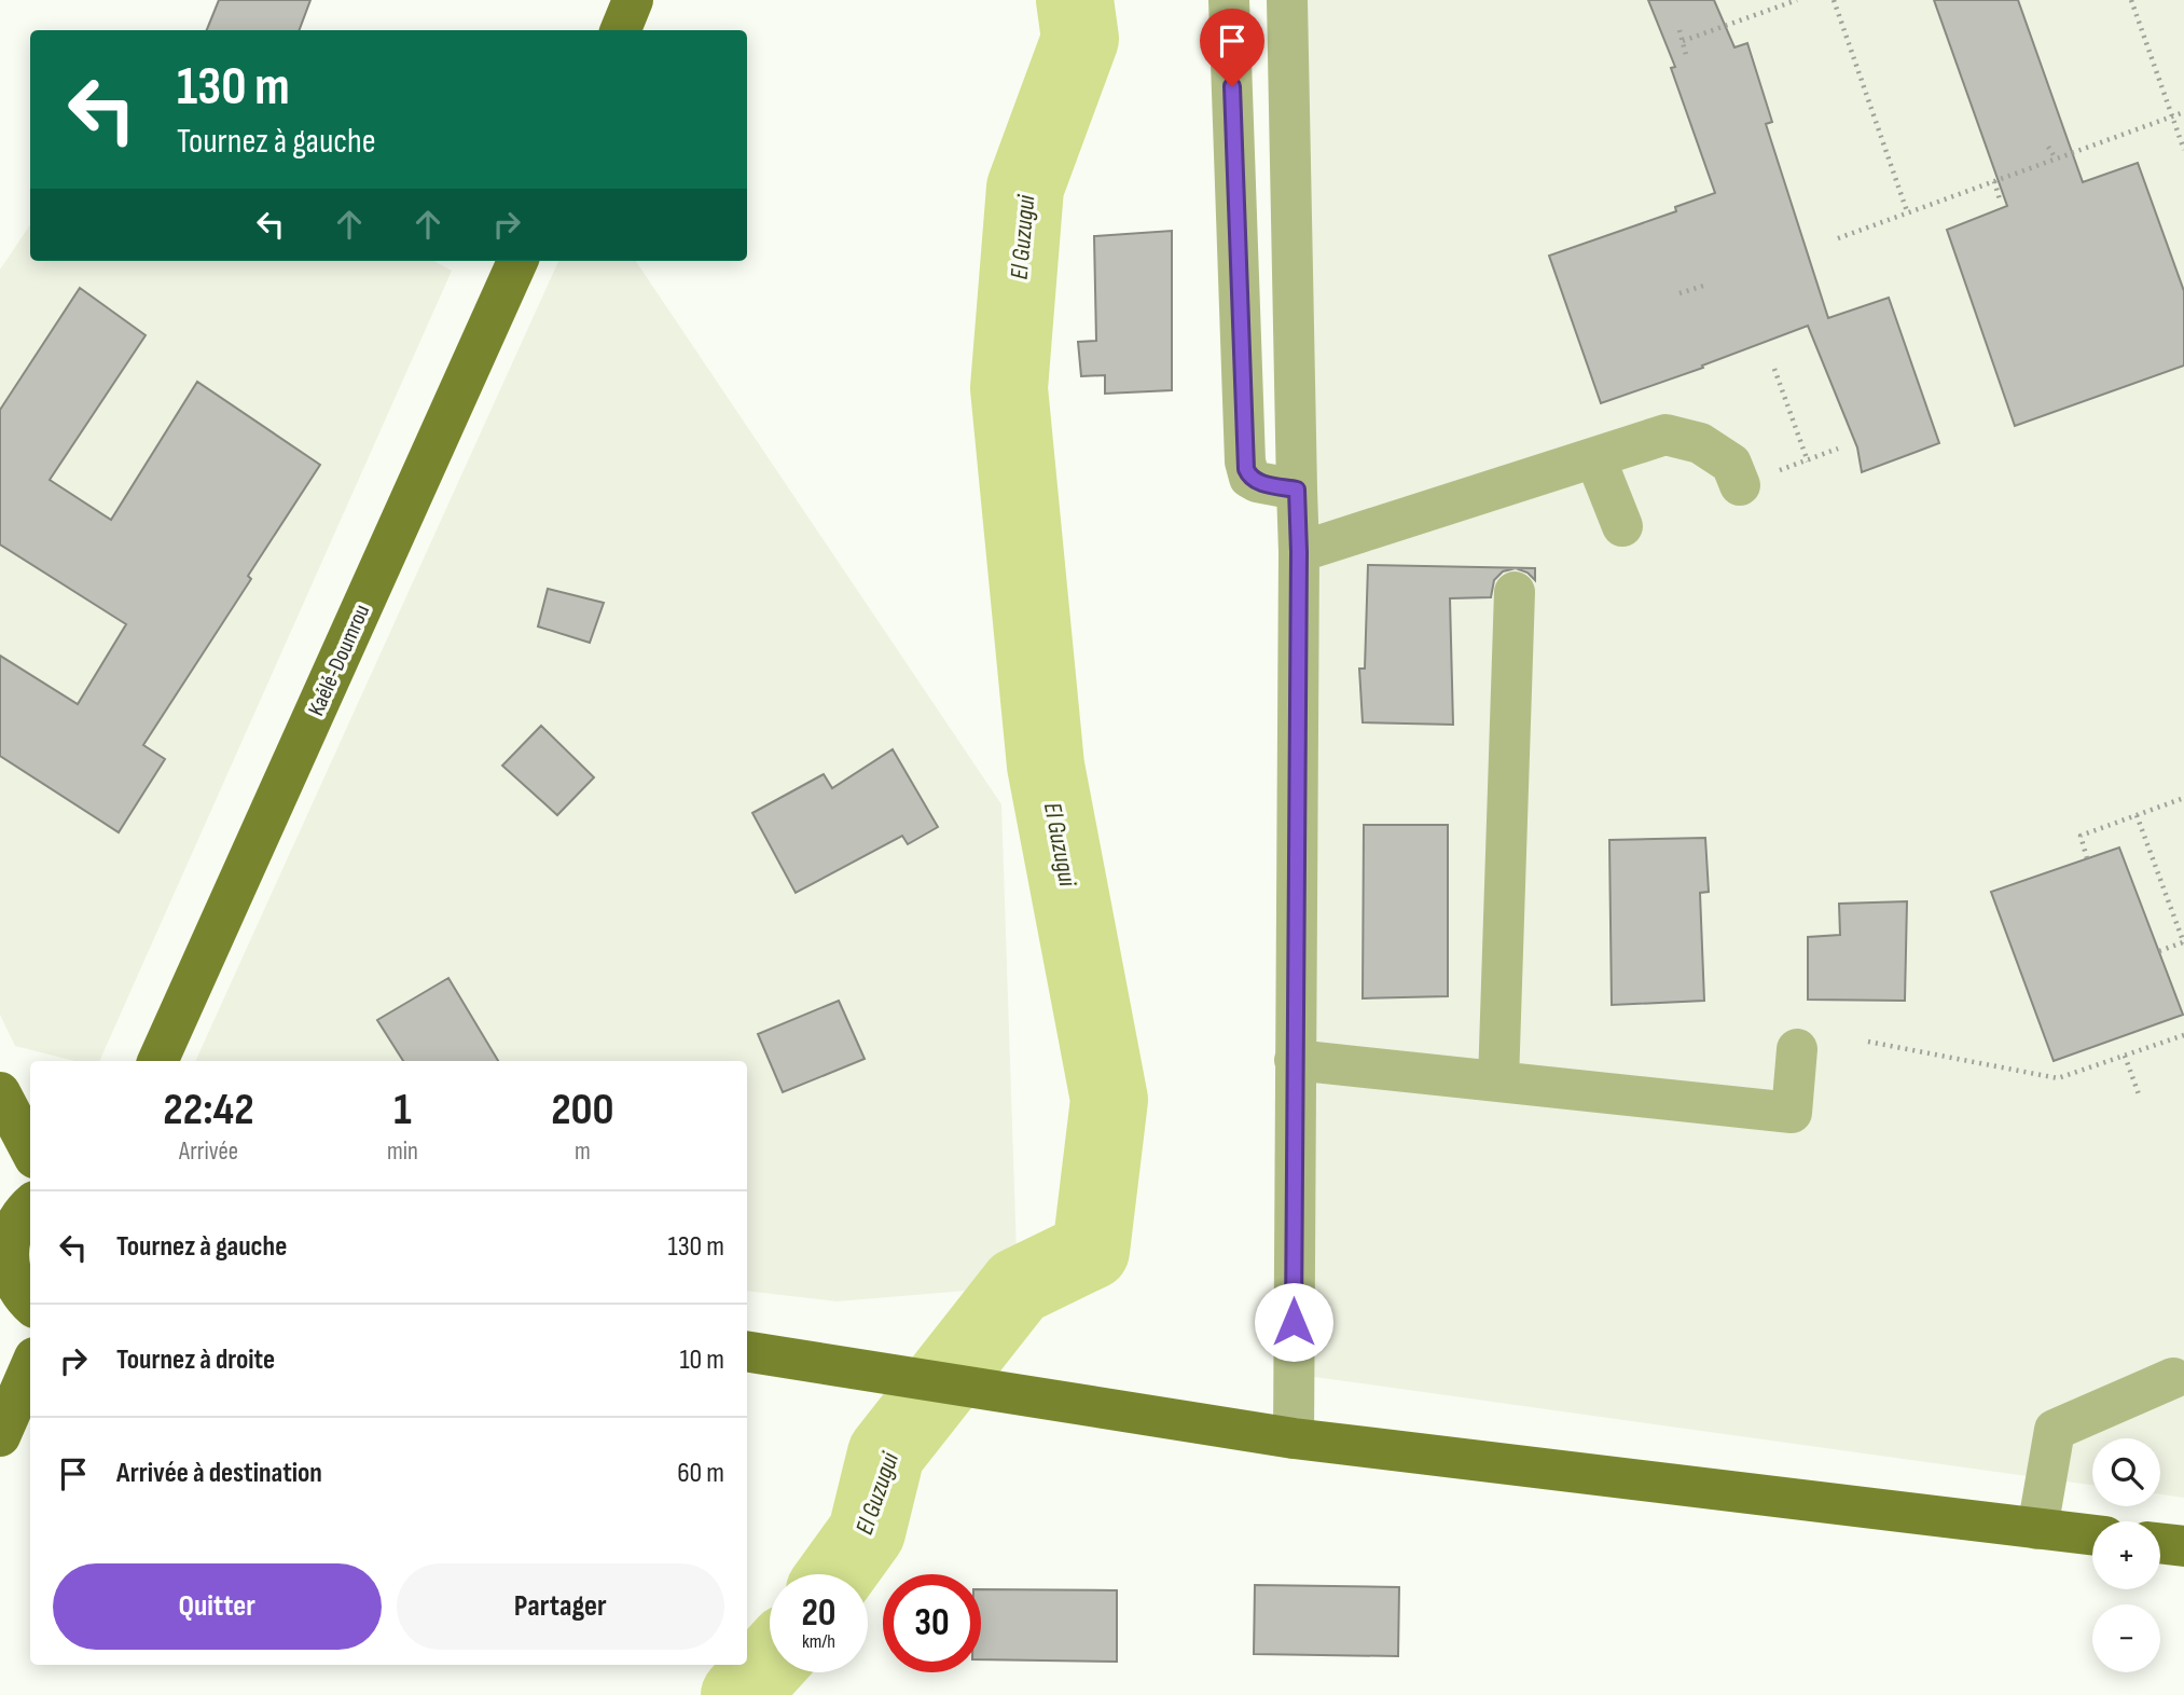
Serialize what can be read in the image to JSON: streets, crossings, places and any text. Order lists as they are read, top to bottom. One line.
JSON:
{"streets":{"main road":["Kaélé-Doumrou"]},"water":["El Guzugui"],"page":{"turn":["130 m","Tournez à gauche"],"eta":["22:42","Arrivée","1","min","200","m"],"list":[{"name":"Tournez à gauche","value":"130 m"},{"name":"Tournez à droite","value":"10 m"},{"name":"Arrivée à destination","value":"60 m"}],"map_buttons":["+","−"],"buttons":["Quitter","Partager"],"speed":"20 km/h","limit":"30"}}
